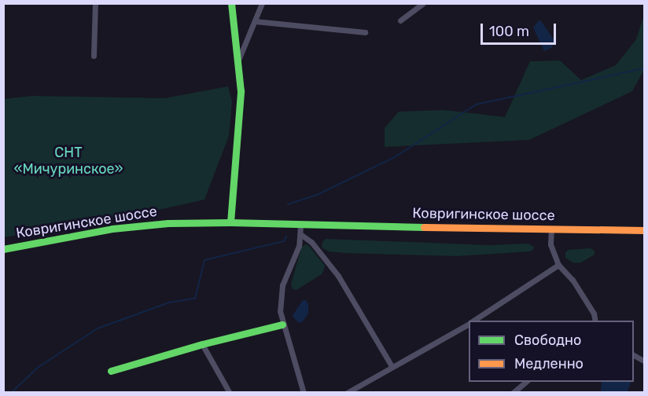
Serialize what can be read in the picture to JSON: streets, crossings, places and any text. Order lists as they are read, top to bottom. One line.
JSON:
{"streets":{"main road":["Ковригинское шоссе"]},"parks":["СНТ «Мичуринское»"],"legend":["Свободно","Медленно"],"scale_bar":"100 m"}
